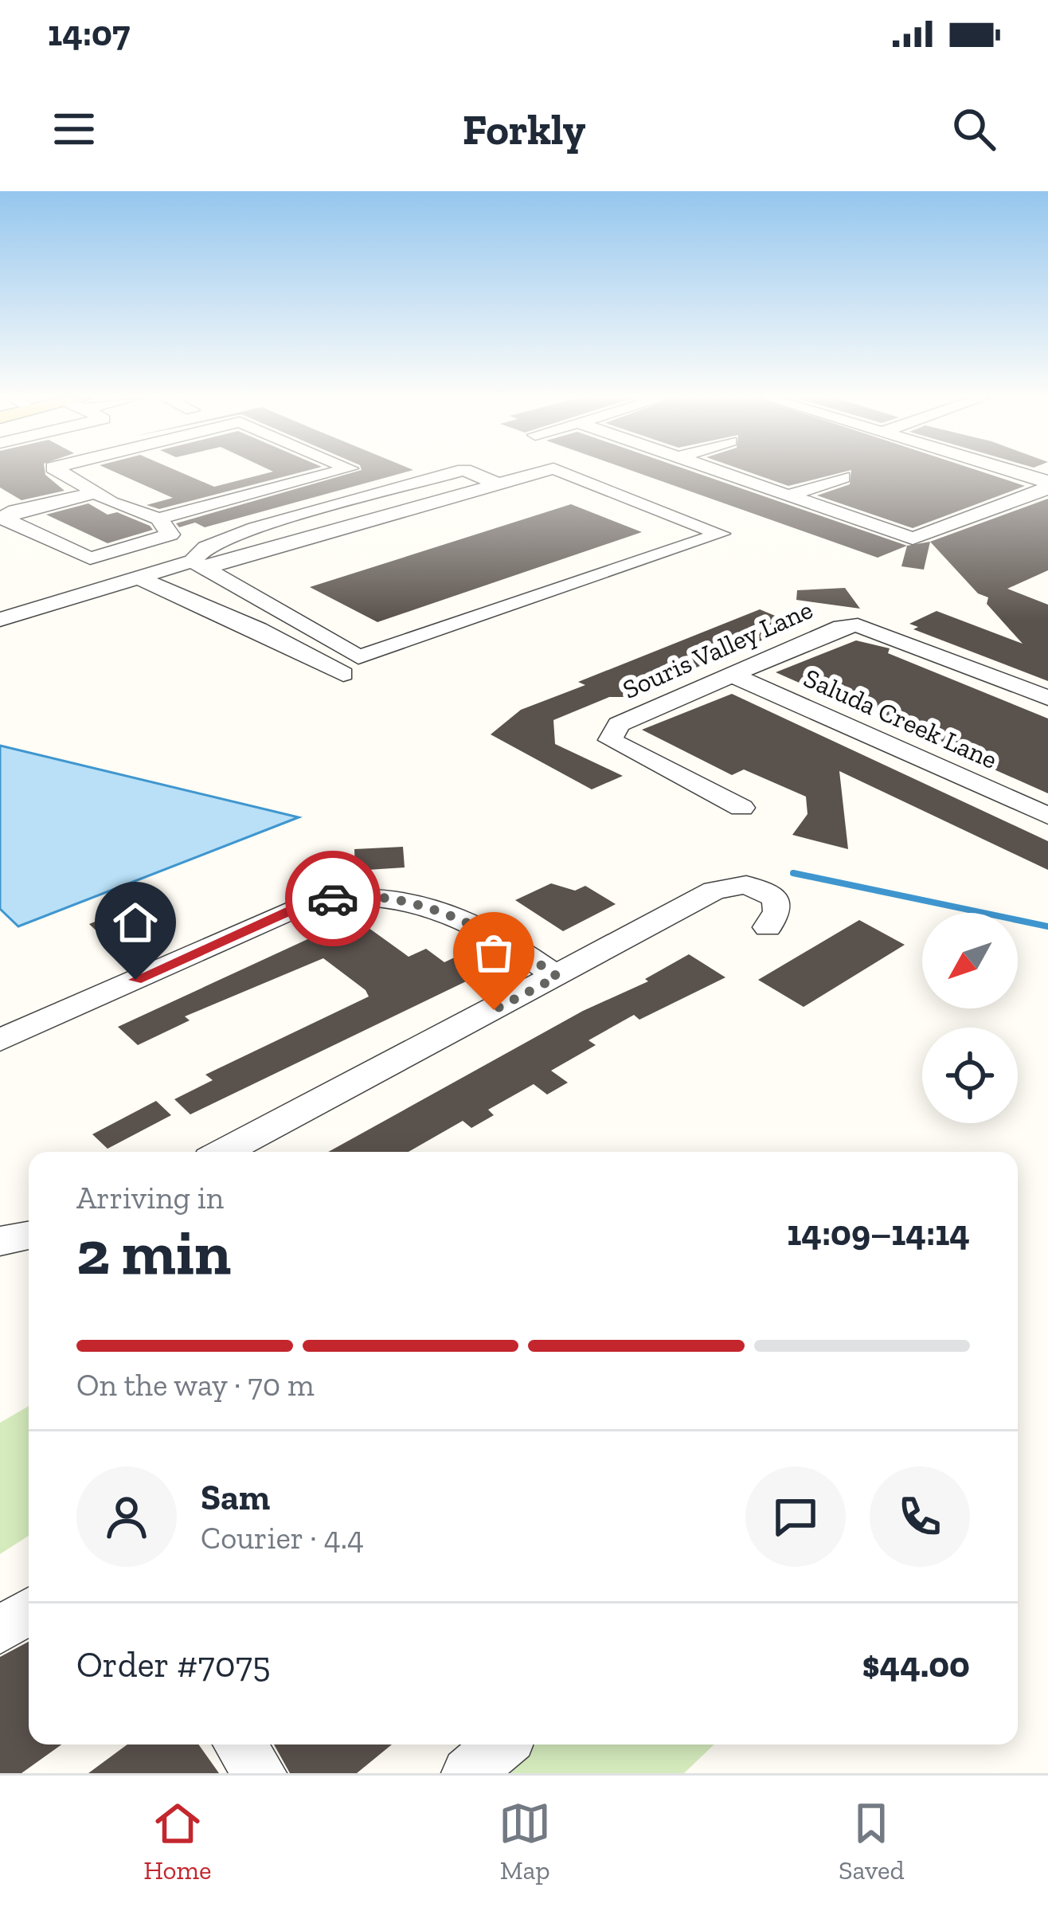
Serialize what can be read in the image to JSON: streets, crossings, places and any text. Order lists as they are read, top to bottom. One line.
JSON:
{"streets":{"street":["Souris Valley Lane","Saluda Creek Lane"]},"crossings":[["Souris Valley Lane","Saluda Creek Lane"]],"north":"bottom left","page":{"status":"14:07","header":"Forkly","heading":["2 min","Arriving in","14:09–14:14"],"panel":["Sam","Courier · 4.4","Order #7075","$44.00"],"bar":"On the way · 70 m","tabs":["Home","Map","Saved"]}}
